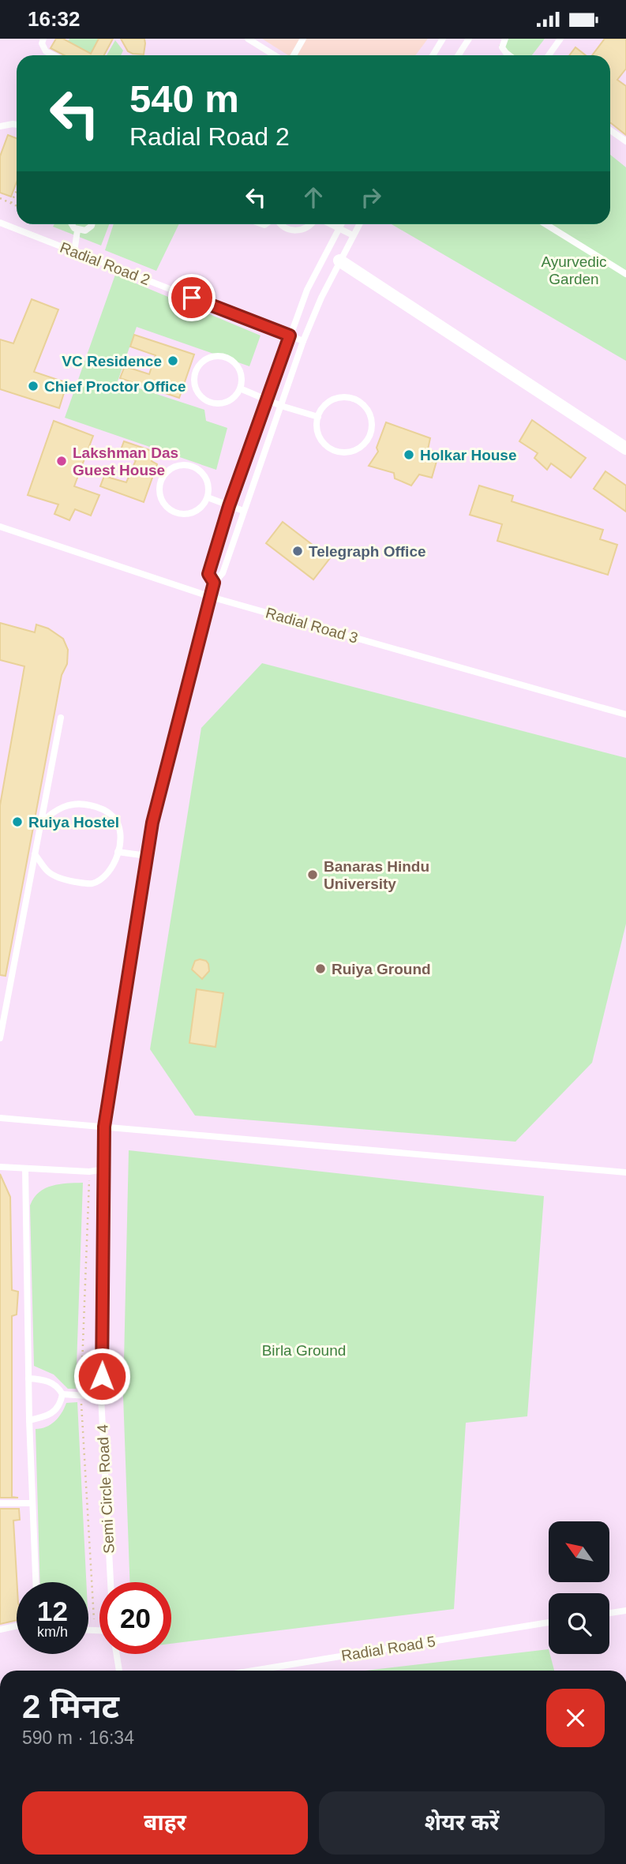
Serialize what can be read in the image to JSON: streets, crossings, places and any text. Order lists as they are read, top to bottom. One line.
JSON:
{"streets":{"lane":["Radial Road 2","Radial Road 3","Semi Circle Road 4","Radial Road 5"]},"crossings":[["Radial Road 2","Semi Circle Road 4"],["Radial Road 3","Semi Circle Road 4"]],"parks":["Ayurvedic Garden","Birla Ground"],"places":["VC Residence","Chief Proctor Office","Holkar House","Lakshman Das Guest House","Telegraph Office","Ruiya Hostel","Banaras Hindu University","Ruiya Ground"],"north":"top left","page":{"status":"16:32","turn":["540 m","Radial Road 2"],"speed":"12 km/h","limit":"20","heading":["2 मिनट","590 m · 16:34"],"buttons":["बाहर","शेयर करें"]}}
